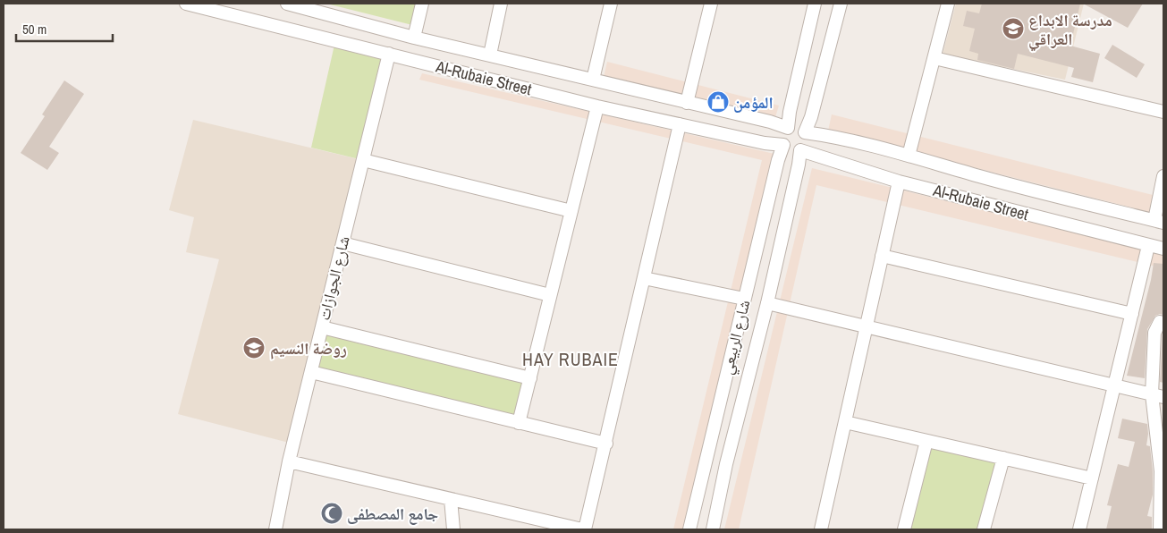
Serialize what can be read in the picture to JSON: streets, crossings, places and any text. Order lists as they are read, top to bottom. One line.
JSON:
{"streets":{"street":["Al-Rubaie Street","شارع الجوازات","شارع الربيعي"]},"crossings":[["Al-Rubaie Street","شارع الجوازات"],["Al-Rubaie Street","شارع الربيعي"]],"districts":["HAY RUBAIE"],"places":{"school or university":["مدرسة الابداع العراقي","روضة النسيم"],"shop":["المؤمن"],"mosque":["جامع المصطفى"]},"scale_bar":"50 m"}
